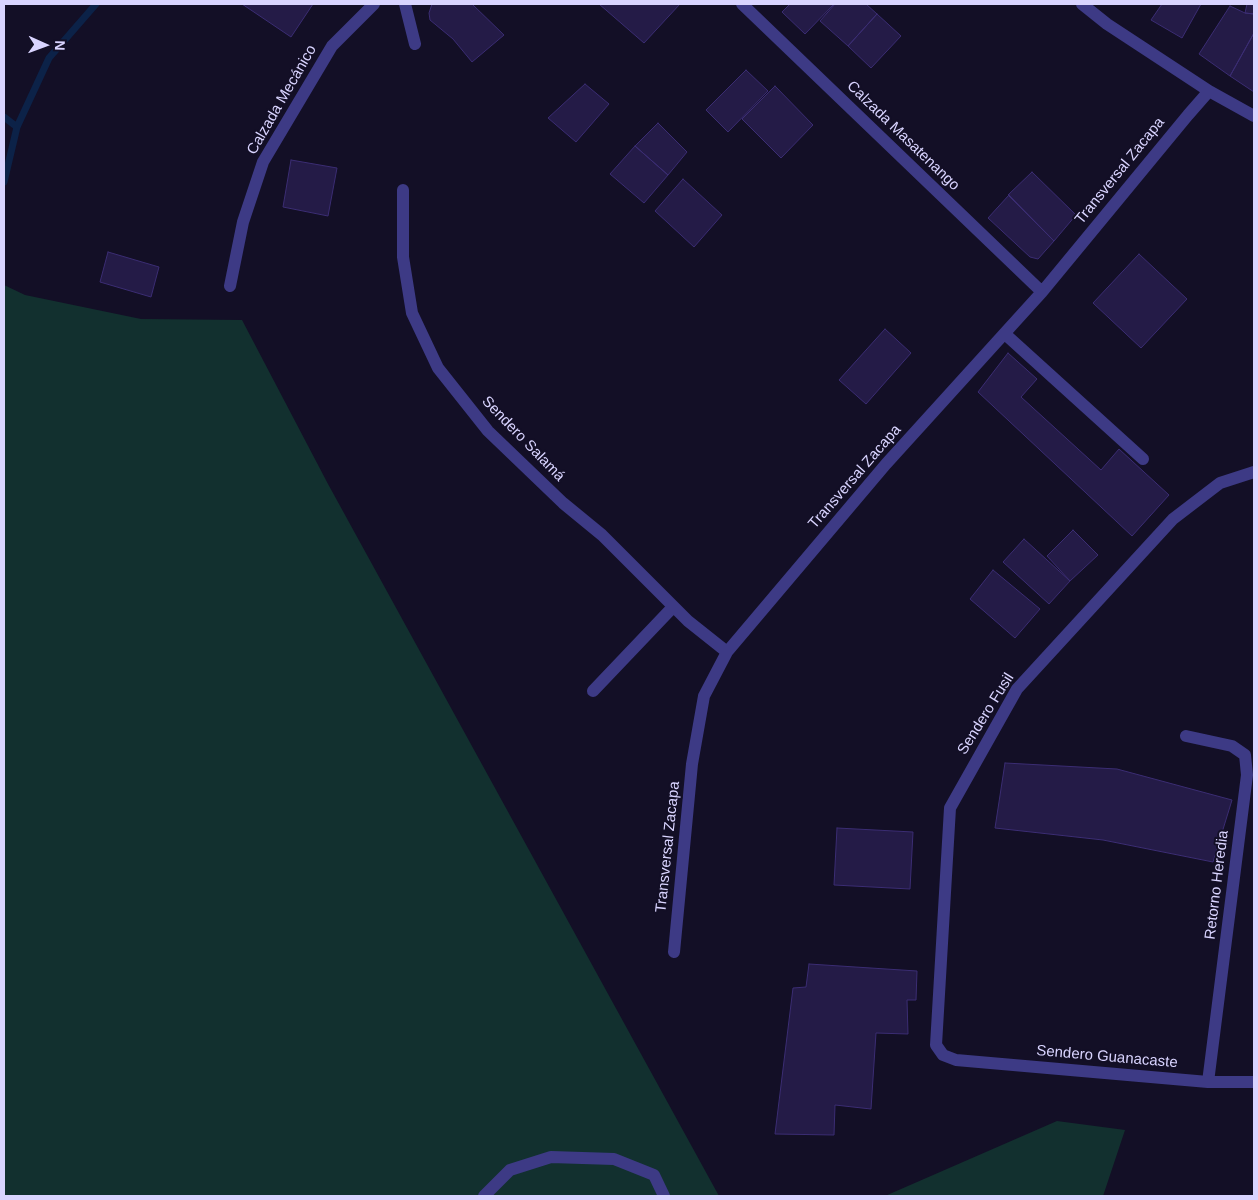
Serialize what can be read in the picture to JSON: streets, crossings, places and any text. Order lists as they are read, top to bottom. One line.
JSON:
{"streets":{"street":["Calzada Mecánico","Calzada Masatenango","Transversal Zacapa","Sendero Salamá","Sendero Fusil","Retorno Heredia","Sendero Guanacaste"]},"crossings":[["Calzada Masatenango","Transversal Zacapa"],["Transversal Zacapa","Sendero Salamá"],["Sendero Fusil","Sendero Guanacaste"],["Retorno Heredia","Sendero Guanacaste"]],"north":"right"}
